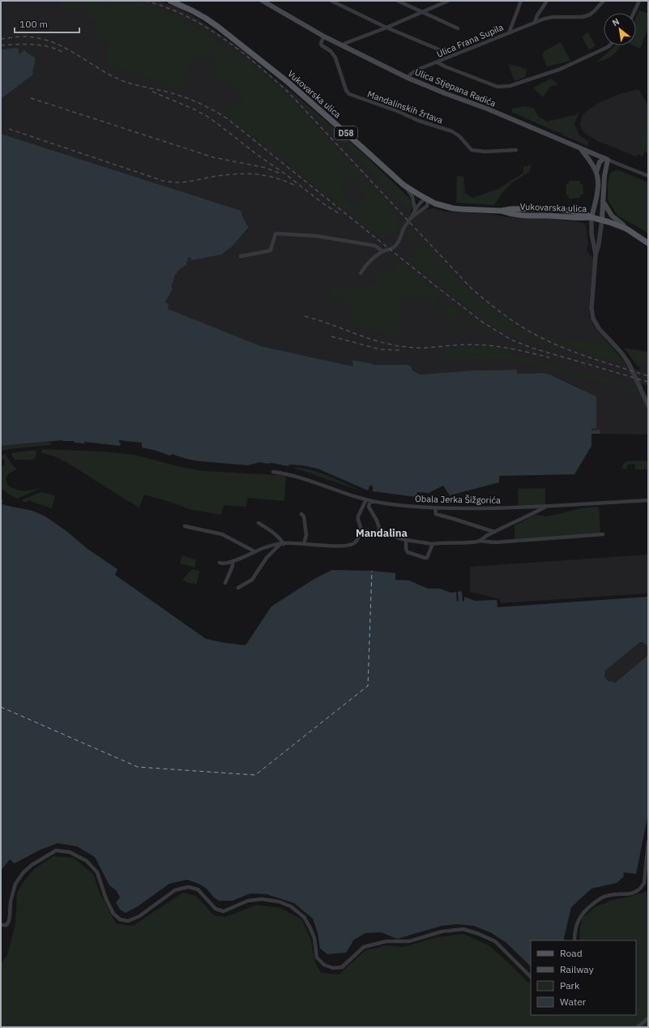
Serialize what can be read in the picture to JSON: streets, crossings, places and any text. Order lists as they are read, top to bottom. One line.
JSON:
{"streets":{"main road":["Ulica Stjepana Radića","Vukovarska ulica","D58"],"street":["Ulica Frana Supila","Mandalinskih žrtava","Obala Jerka Šižgorića"]},"crossings":[["Ulica Frana Supila","Ulica Stjepana Radića"],["Ulica Stjepana Radića","Mandalinskih žrtava"],["Vukovarska ulica","D58"]],"districts":["Mandalina"],"legend":["Road","Railway","Park","Water"],"scale_bar":"100 m","north":"top left"}
